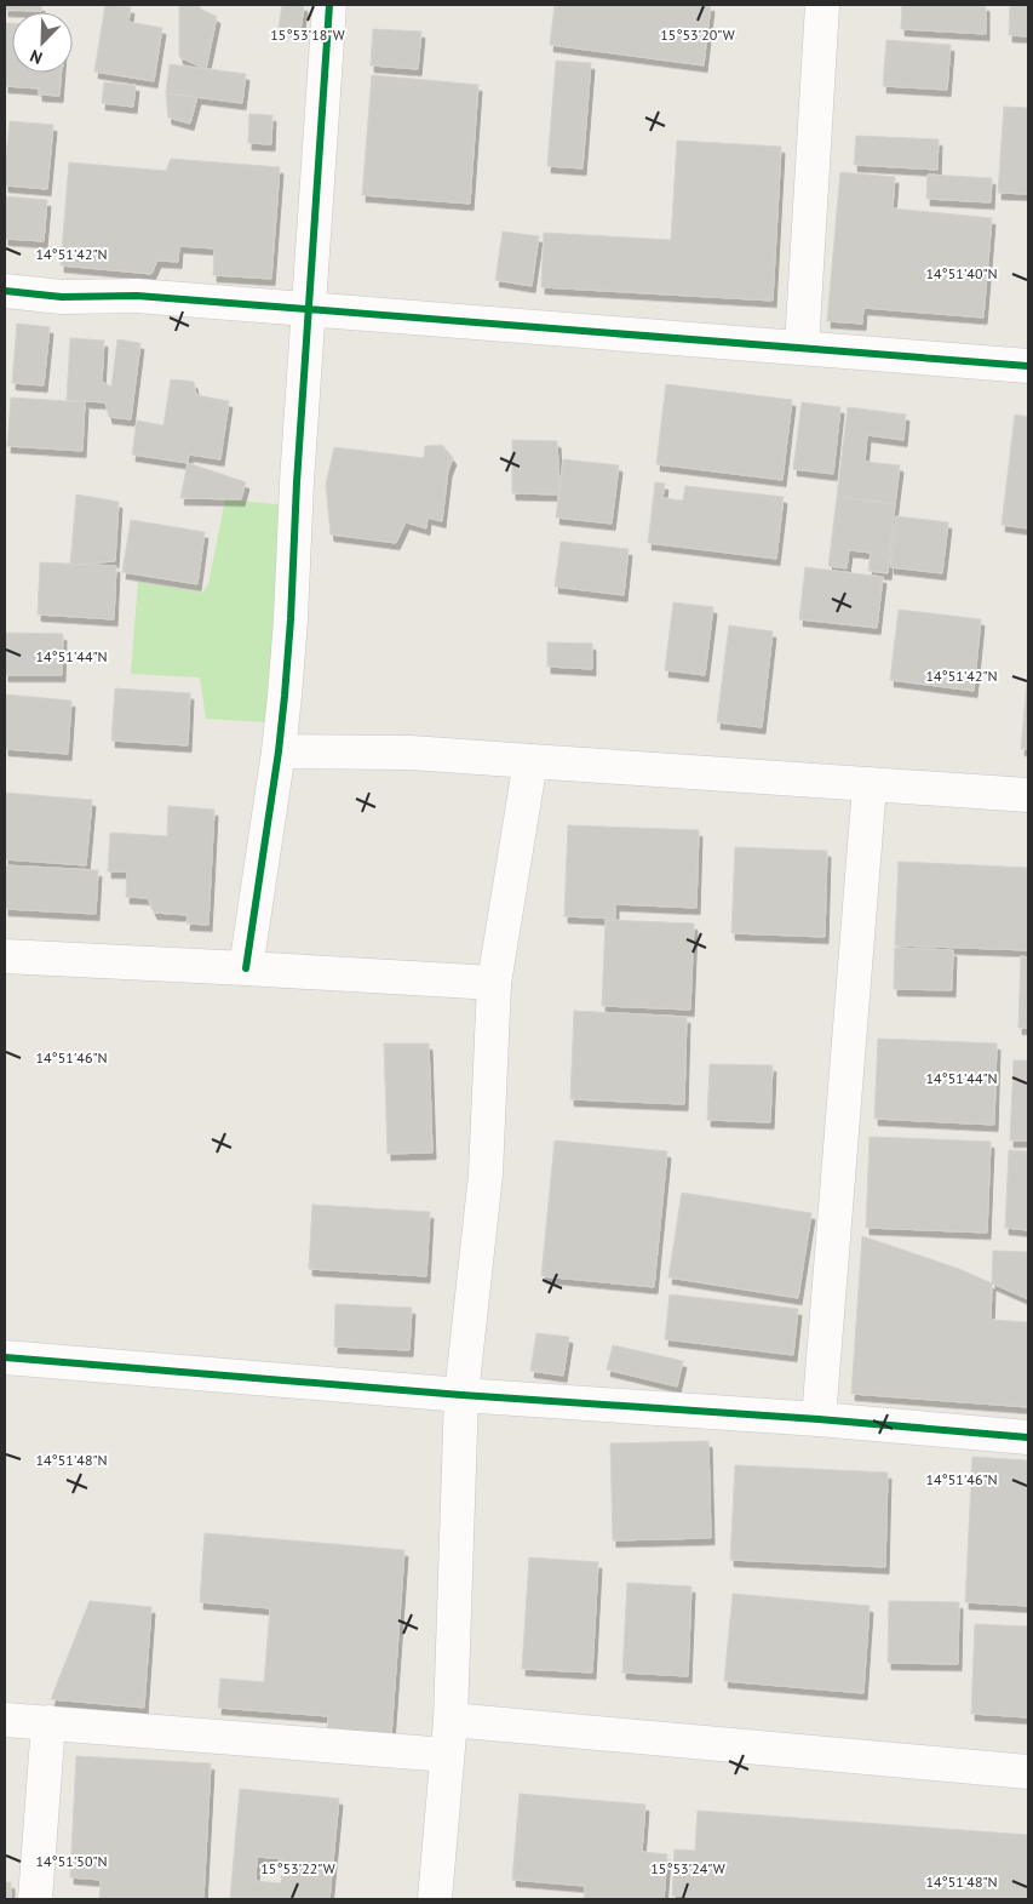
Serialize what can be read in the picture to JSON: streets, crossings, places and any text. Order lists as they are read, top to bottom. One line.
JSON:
{"north":"bottom left","coordinates":["15°53'18\"W","15°53'20\"W","14°51'42\"N","14°51'40\"N","14°51'44\"N","14°51'46\"N","14°51'48\"N","14°51'50\"N","15°53'22\"W","15°53'24\"W"]}
